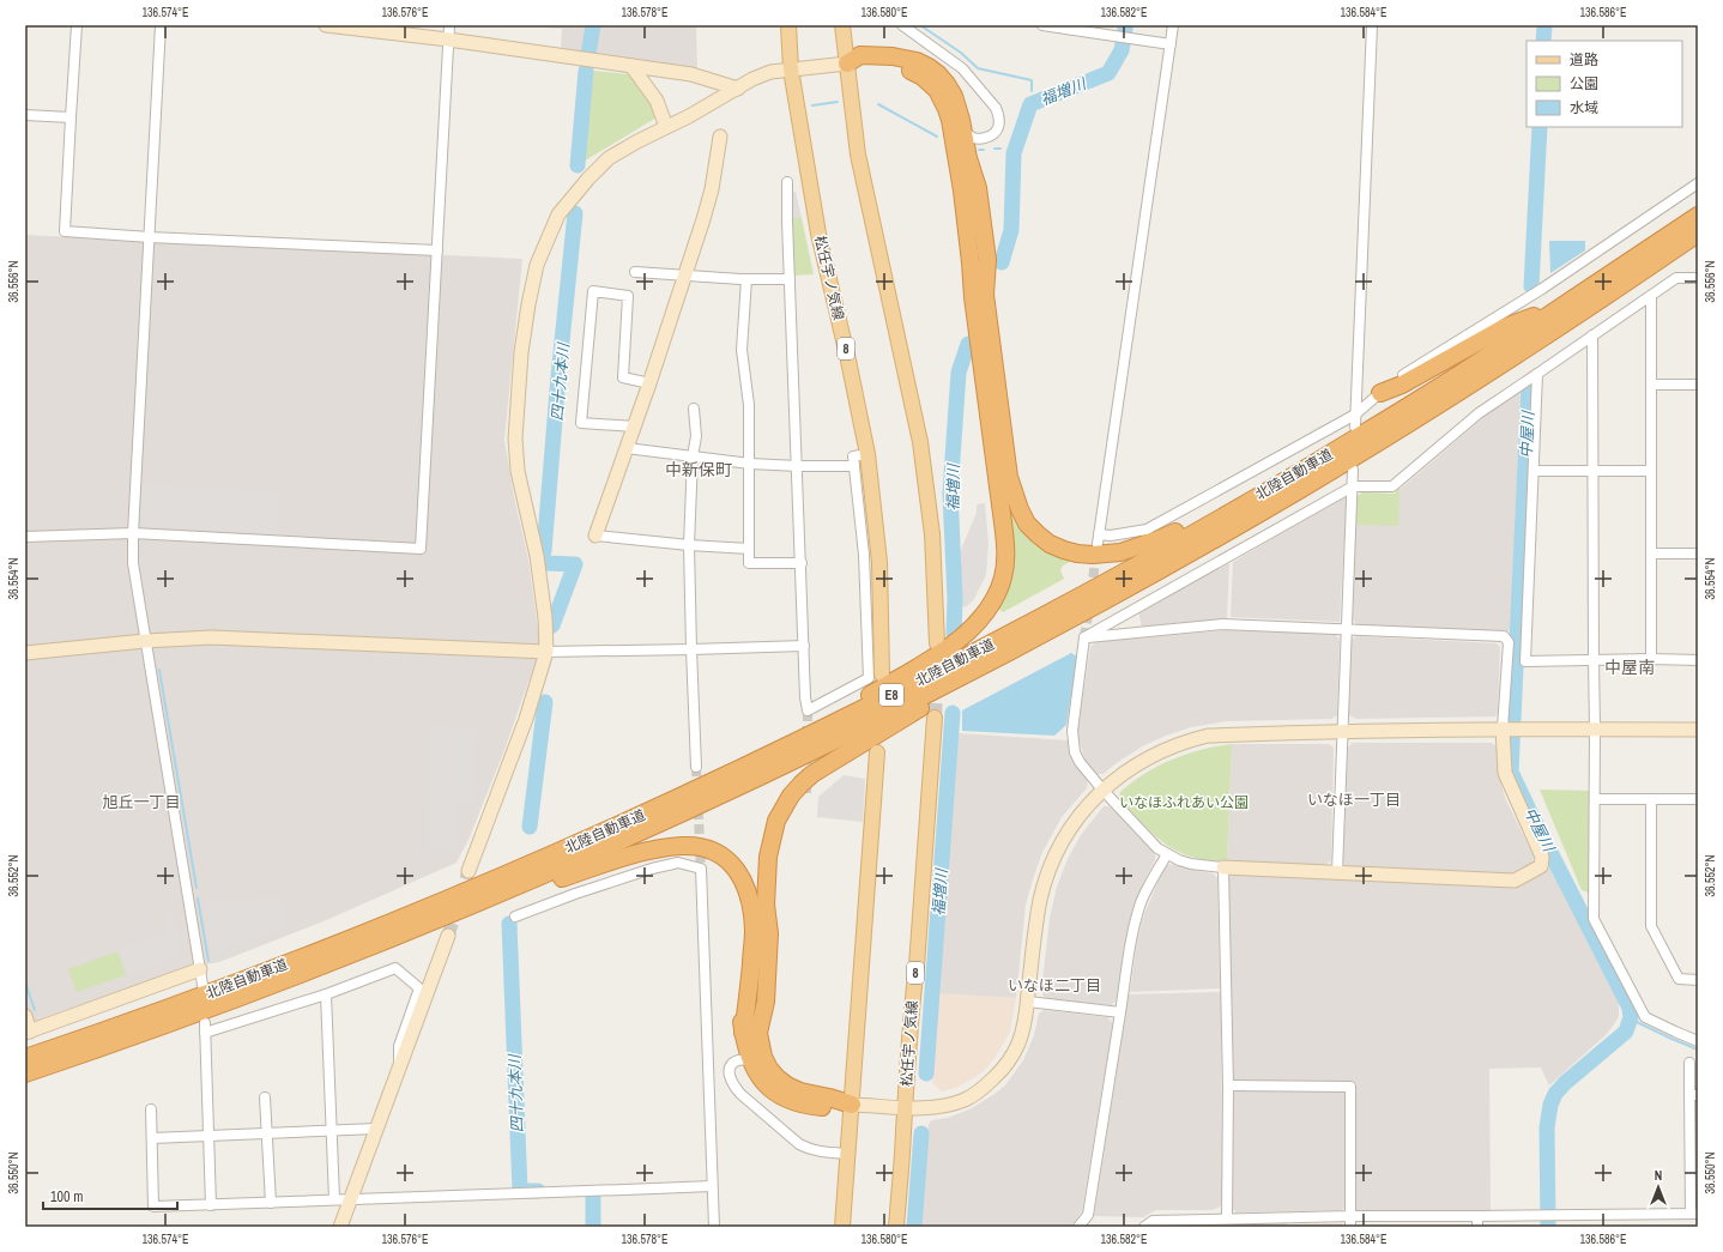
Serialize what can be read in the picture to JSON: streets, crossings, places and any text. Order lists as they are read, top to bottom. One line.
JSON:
{"streets":{"highway":["北陸自動車道","E8"],"main road":["松任宇ノ気線","8"]},"districts":["中新保町","中屋南","いなほ一丁目","旭丘一丁目","いなほ二丁目"],"water":["福増川","四十九本川","中屋川"],"parks":["いなほふれあい公園"],"legend":["道路","公園","水域"],"scale_bar":"100 m","north":"top","coordinates":["136.574°E","136.576°E","136.578°E","136.580°E","136.582°E","136.584°E","136.586°E","36.556°N","36.554°N","36.552°N","36.550°N"]}
